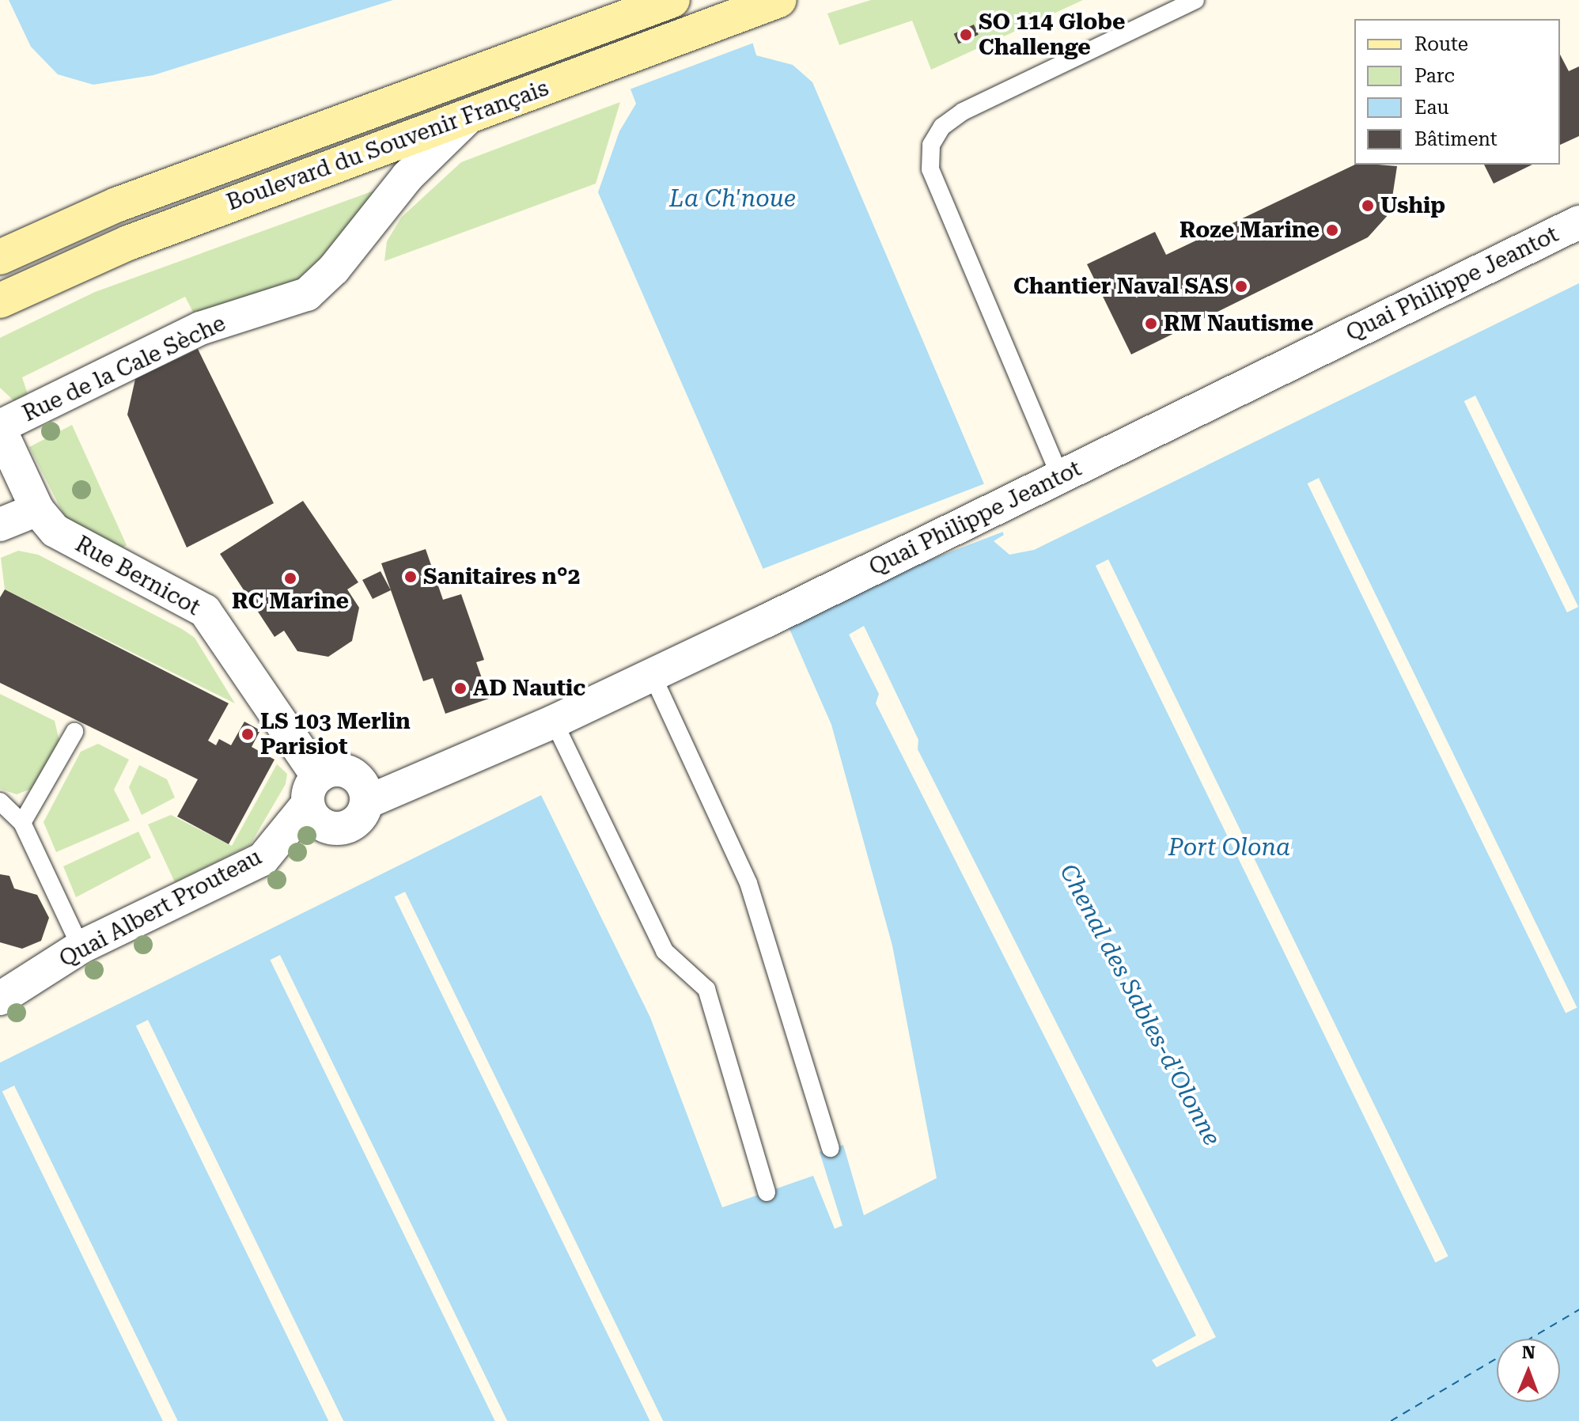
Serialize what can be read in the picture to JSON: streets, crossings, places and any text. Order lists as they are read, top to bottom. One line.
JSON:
{"streets":{"main road":["Boulevard du Souvenir Français"],"street":["Quai Philippe Jeantot","Rue de la Cale Sèche","Rue Bernicot","Quai Albert Prouteau"]},"crossings":[["Boulevard du Souvenir Français","Rue de la Cale Sèche"],["Quai Philippe Jeantot","Rue Bernicot"],["Quai Philippe Jeantot","Quai Albert Prouteau"],["Rue de la Cale Sèche","Rue Bernicot"],["Rue Bernicot","Quai Albert Prouteau"]],"water":["La Ch'noue","Port Olona","Chenal des Sables-d'Olonne"],"places":["SO 114 Globe Challenge","Uship","Roze Marine","Chantier Naval SAS","RM Nautisme","Sanitaires n°2","RC Marine","AD Nautic","LS 103 Merlin Parisiot"],"legend":["Route","Parc","Eau","Bâtiment"],"north":"top"}
